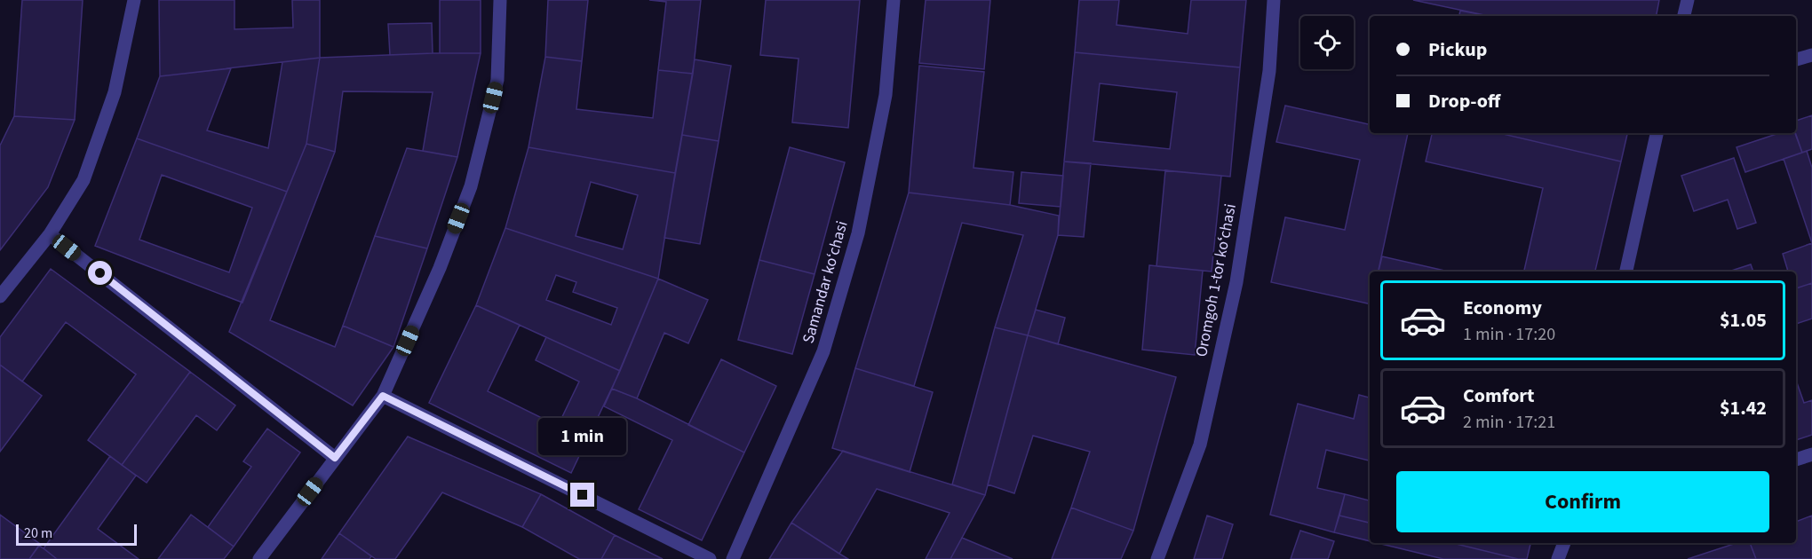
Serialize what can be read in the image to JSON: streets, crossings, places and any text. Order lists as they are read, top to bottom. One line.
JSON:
{"streets":{"street":["Oromgoh 1-tor koʻchasi","Samandar ko‘chasi"]},"scale_bar":"20 m","page":{"banner":["Pickup","Drop-off"],"list":[{"name":"Economy","note":"1 min · 17:20","value":"$1.05"},{"name":"Comfort","note":"2 min · 17:21","value":"$1.42"}],"bubble":"1 min","buttons":"Confirm","scale":"20 m"}}
